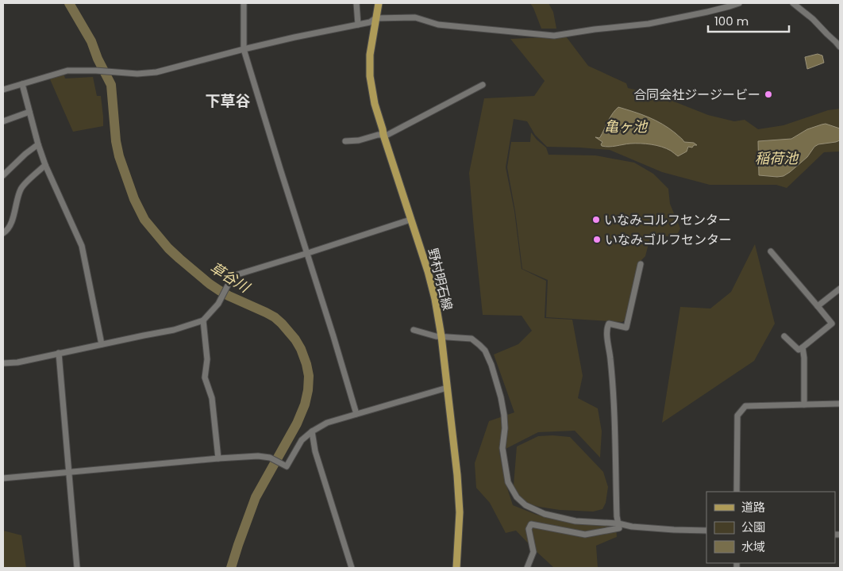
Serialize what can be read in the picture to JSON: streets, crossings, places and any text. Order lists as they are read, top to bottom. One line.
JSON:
{"streets":{"main road":["野村明石線"]},"districts":["下草谷"],"water":["亀ヶ池","稲荷池","草谷川"],"places":["合同会社ジージービー","いなみコルフセンター","いなみゴルフセンター"],"legend":["道路","公園","水域"],"scale_bar":"100 m"}
